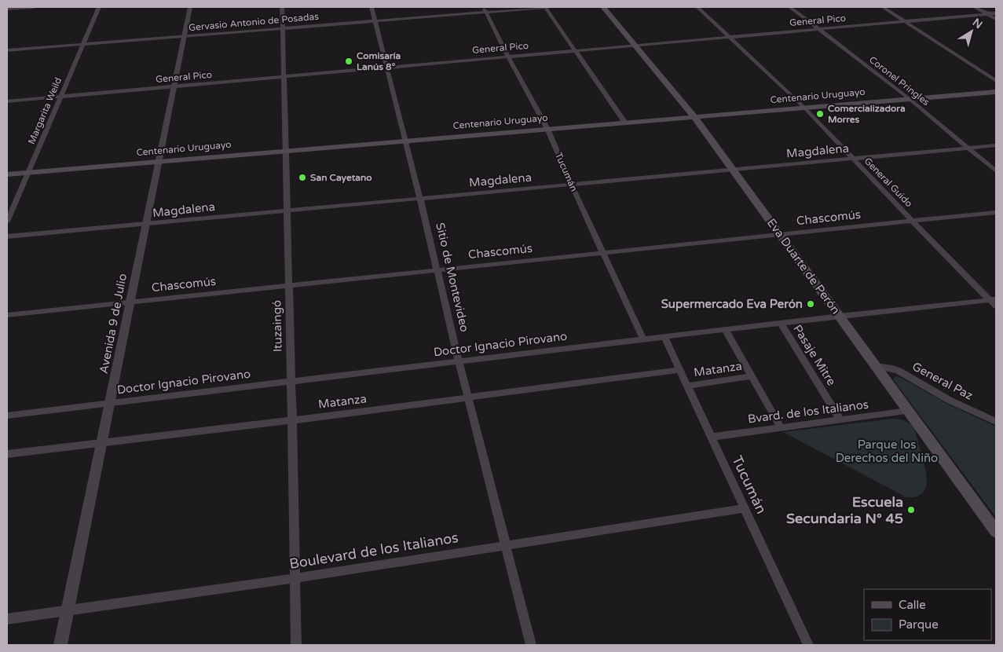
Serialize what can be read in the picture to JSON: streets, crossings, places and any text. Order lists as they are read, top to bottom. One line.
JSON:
{"streets":{"main road":["Centenario Uruguayo","Eva Duarte de Perón"],"street":["General Pico","Gervasio Antonio de Posadas","Coronel Pringles","Margarita Weild","Magdalena","Tucumán","General Guido","Chascomús","Sitio de Montevideo","Avenida 9 de Julio","Ituzaingó","Doctor Ignacio Pirovano","Pasaje Mitre","Matanza","General Paz","Bvard. de los Italianos","Boulevard de los Italianos"]},"crossings":[["General Pico","Coronel Pringles"],["General Pico","Margarita Weild"],["General Pico","Tucumán"],["General Pico","General Guido"],["General Pico","Eva Duarte de Perón"],["General Pico","Sitio de Montevideo"],["General Pico","Avenida 9 de Julio"],["General Pico","Ituzaingó"],["Gervasio Antonio de Posadas","Margarita Weild"],["Gervasio Antonio de Posadas","Tucumán"],["Gervasio Antonio de Posadas","Sitio de Montevideo"],["Gervasio Antonio de Posadas","Avenida 9 de Julio"],["Gervasio Antonio de Posadas","Ituzaingó"],["Coronel Pringles","Centenario Uruguayo"],["Coronel Pringles","Magdalena"],["Centenario Uruguayo","Margarita Weild"],["Centenario Uruguayo","Tucumán"],["Centenario Uruguayo","General Guido"],["Centenario Uruguayo","Eva Duarte de Perón"],["Centenario Uruguayo","Sitio de Montevideo"],["Centenario Uruguayo","Avenida 9 de Julio"],["Centenario Uruguayo","Ituzaingó"],["Magdalena","Tucumán"],["Magdalena","General Guido"],["Magdalena","Eva Duarte de Perón"],["Magdalena","Sitio de Montevideo"],["Magdalena","Avenida 9 de Julio"],["Magdalena","Ituzaingó"],["Tucumán","Chascomús"],["Tucumán","Doctor Ignacio Pirovano"],["Tucumán","Matanza"],["Tucumán","Bvard. de los Italianos"],["Tucumán","Boulevard de los Italianos"],["General Guido","Chascomús"],["General Guido","Doctor Ignacio Pirovano"],["Chascomús","Eva Duarte de Perón"],["Chascomús","Sitio de Montevideo"],["Chascomús","Avenida 9 de Julio"],["Chascomús","Ituzaingó"],["Eva Duarte de Perón","Doctor Ignacio Pirovano"],["Eva Duarte de Perón","General Paz"],["Eva Duarte de Perón","Bvard. de los Italianos"],["Sitio de Montevideo","Doctor Ignacio Pirovano"],["Sitio de Montevideo","Matanza"],["Sitio de Montevideo","Boulevard de los Italianos"],["Avenida 9 de Julio","Doctor Ignacio Pirovano"],["Avenida 9 de Julio","Matanza"],["Avenida 9 de Julio","Boulevard de los Italianos"],["Ituzaingó","Doctor Ignacio Pirovano"],["Ituzaingó","Matanza"],["Ituzaingó","Boulevard de los Italianos"],["Doctor Ignacio Pirovano","Pasaje Mitre"],["Pasaje Mitre","Bvard. de los Italianos"]],"parks":["Parque los Derechos del Niño"],"places":["Comisaría Lanús 8°","Comercializadora Morres","San Cayetano","Supermercado Eva Perón","Escuela Secundaria N° 45"],"legend":["Calle","Parque"],"north":"top right"}
